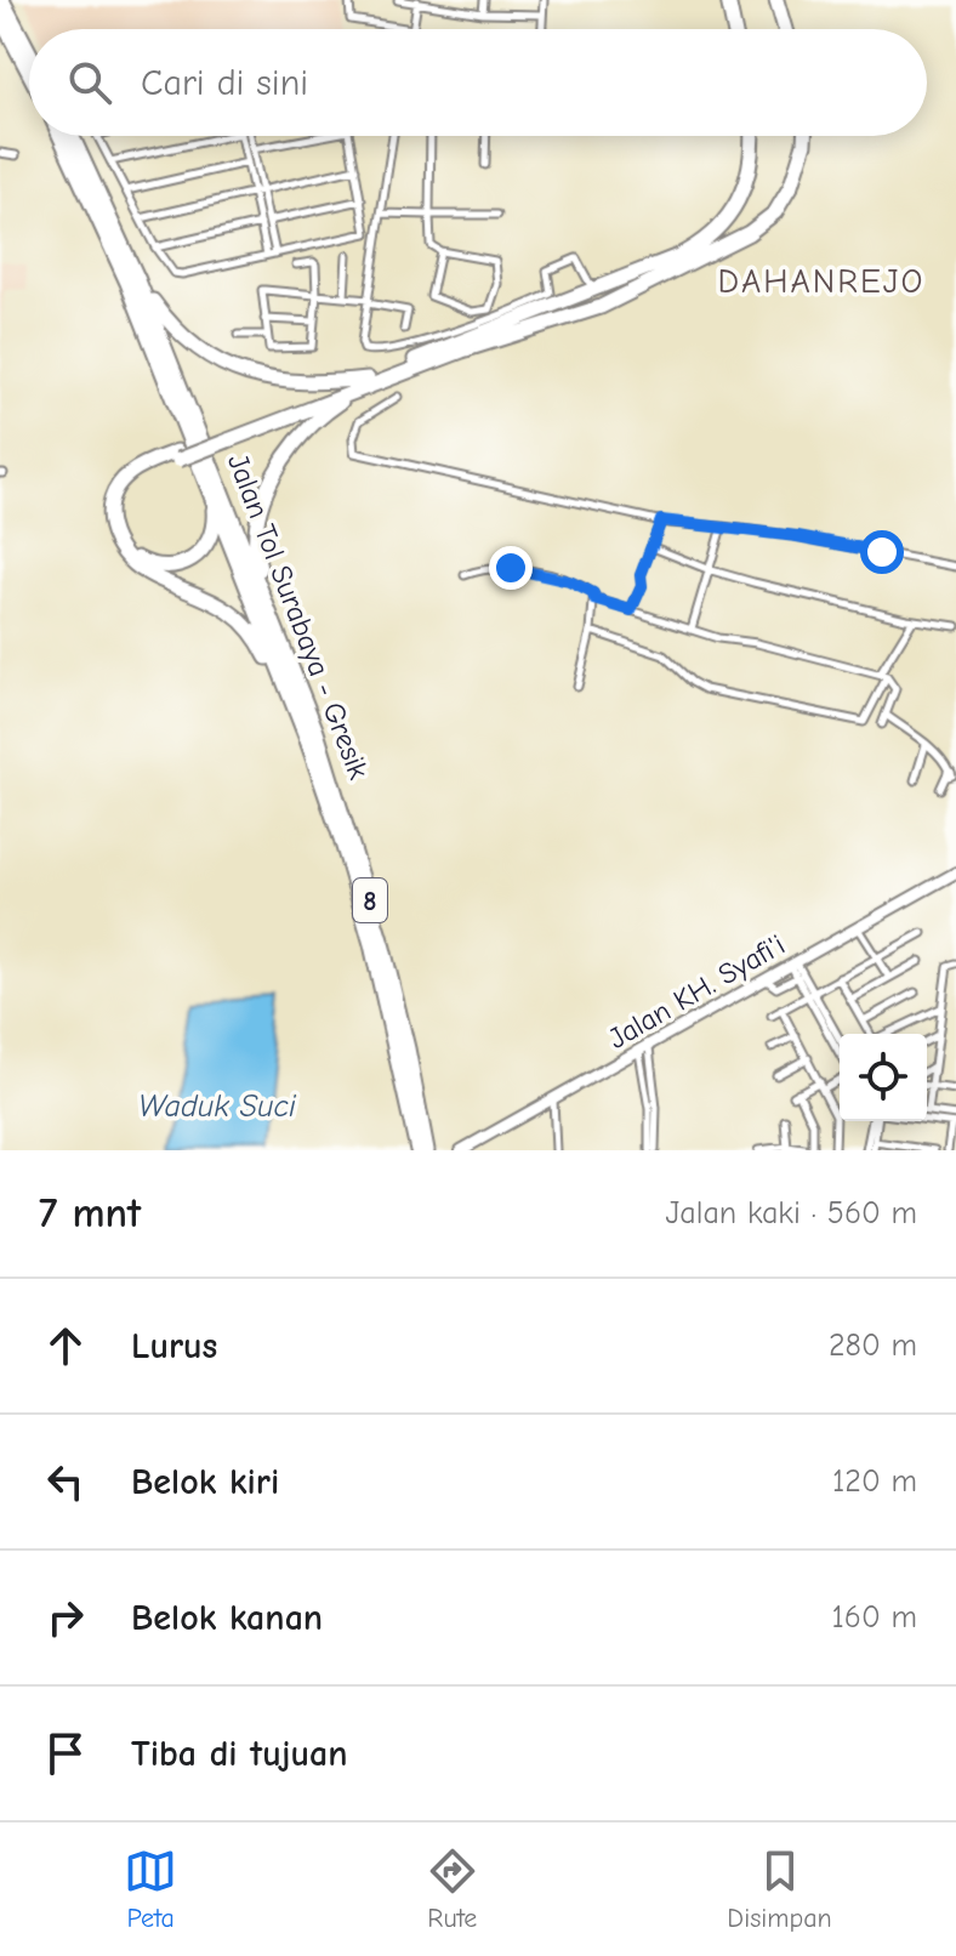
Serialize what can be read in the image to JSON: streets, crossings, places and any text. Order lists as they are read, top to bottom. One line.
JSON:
{"streets":{"highway":["Jalan Tol Surabaya - Gresik","8"],"main road":["Jalan KH. Syafi'i"]},"districts":["DAHANREJO"],"water":["Waduk Suci"],"page":{"search":"Cari di sini","heading":["7 mnt","Jalan kaki · 560 m"],"list":[["Lurus","280 m"],["Belok kiri","120 m"],["Belok kanan","160 m"],"Tiba di tujuan"],"nav":["Peta","Rute","Disimpan"]}}
